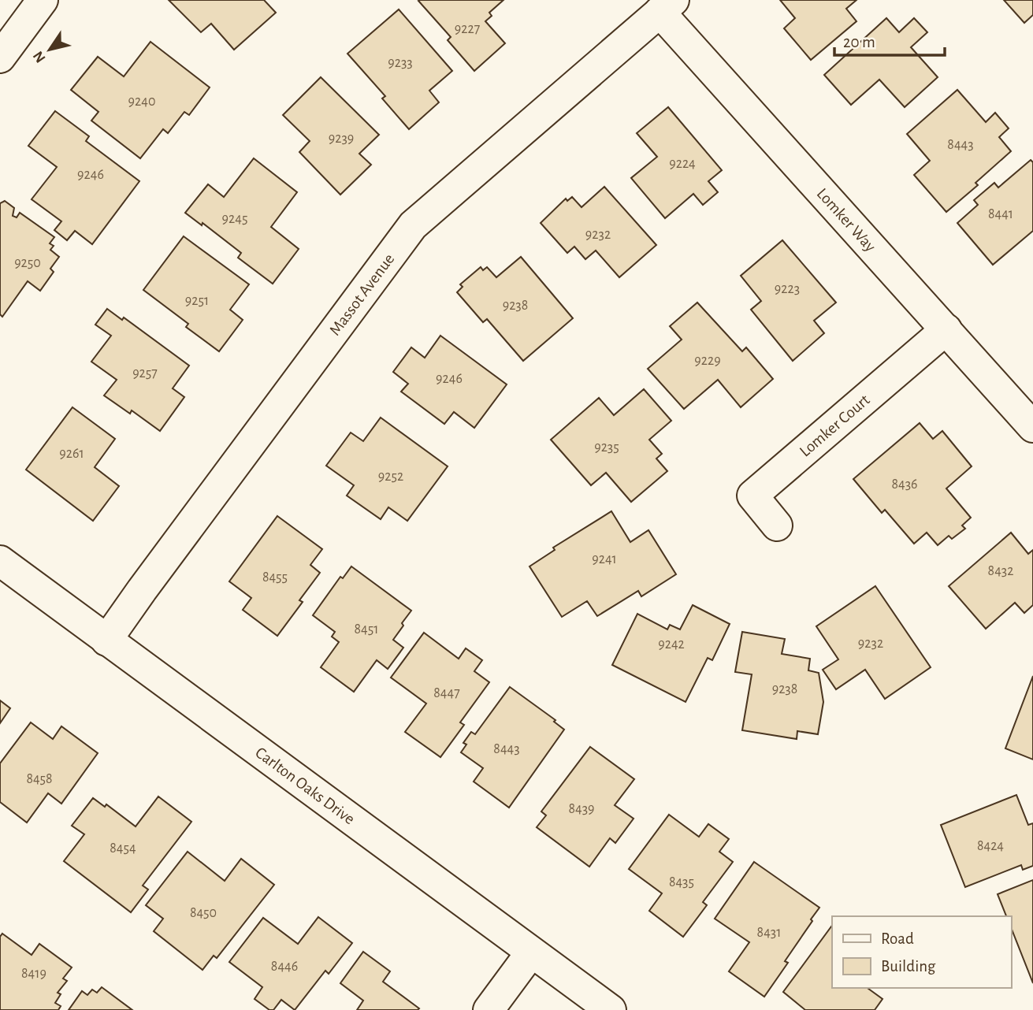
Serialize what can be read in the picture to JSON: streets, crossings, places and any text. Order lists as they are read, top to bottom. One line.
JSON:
{"streets":{"street":["Lomker Way","Massot Avenue","Lomker Court","Carlton Oaks Drive"]},"crossings":[["Lomker Way","Massot Avenue"],["Lomker Way","Lomker Court"],["Massot Avenue","Carlton Oaks Drive"]],"house_numbers":["9227","9233","9240","9239","8443","9224","9246","8441","9245","9232","9250","9223","9251","9238","9229","9257","9246","9235","9261","9252","8436","9241","8432","8455","8451","9232","9242","9238","8447","8443","8458","8439","8424","8454","8435","8450","8431","8446","8419"],"legend":["Road","Building"],"scale_bar":"20 m","north":"bottom left"}
